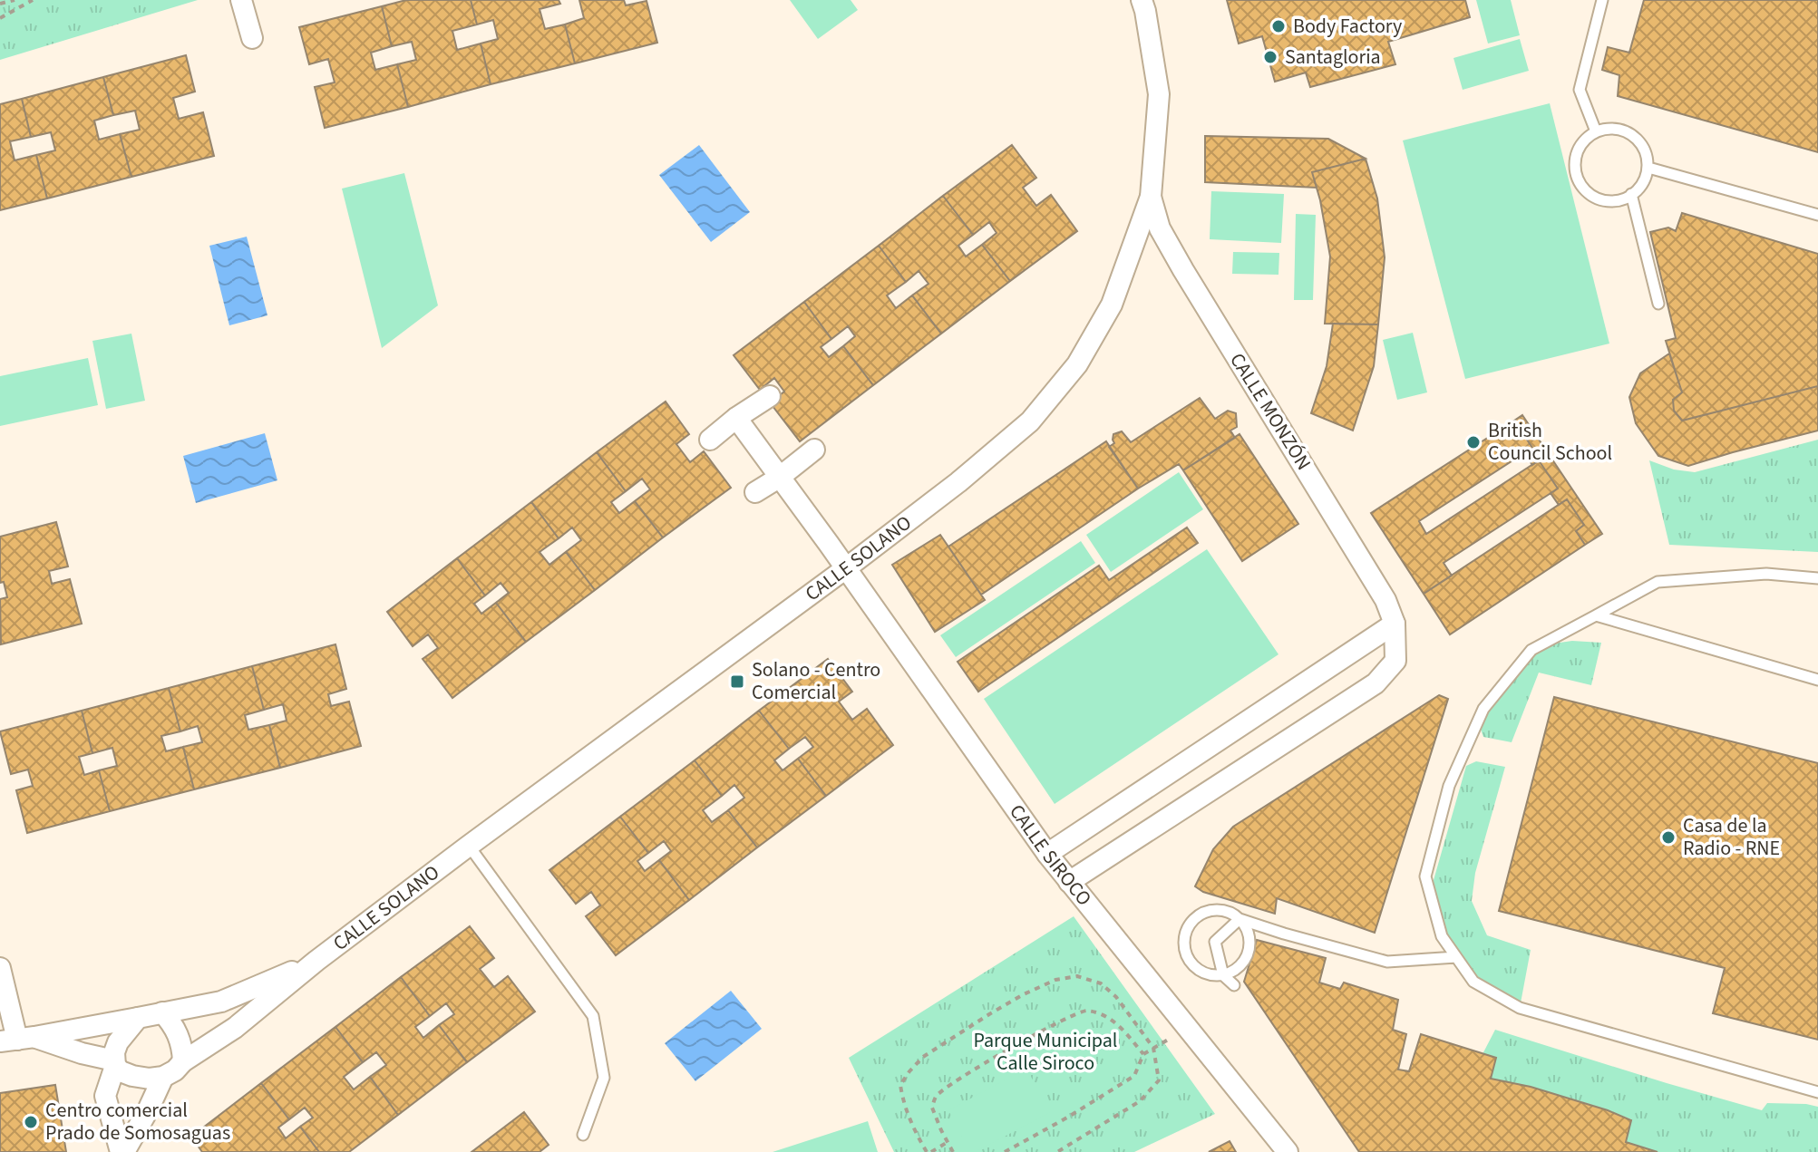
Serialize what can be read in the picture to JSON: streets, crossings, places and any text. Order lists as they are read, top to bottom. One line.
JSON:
{"streets":{"street":["CALLE MONZÓN","CALLE SOLANO","CALLE SIROCO"]},"crossings":[["CALLE MONZÓN","CALLE SOLANO"],["CALLE MONZÓN","CALLE SIROCO"],["CALLE SOLANO","CALLE SIROCO"]],"parks":["Parque Municipal Calle Siroco"],"places":{"other":["Body Factory","Santagloria","British Council School","Casa de la Radio - RNE","Centro comercial Prado de Somosaguas"],"transit":["Solano - Centro Comercial"]}}
